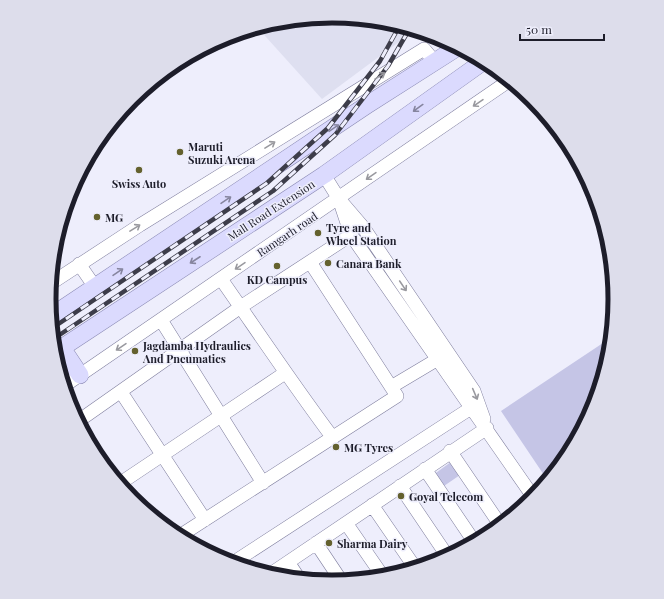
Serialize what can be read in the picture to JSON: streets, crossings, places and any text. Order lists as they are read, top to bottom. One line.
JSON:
{"streets":{"main road":["Mall Road Extension"],"street":["Ramgarh road"]},"places":["Maruti Suzuki Arena","Swiss Auto","MG","Tyre and Wheel Station","Canara Bank","KD Campus","Jagdamba Hydraulics And Pneumatics","MG Tyres","Goyal Telecom","Sharma Dairy"],"scale_bar":"50 m"}
